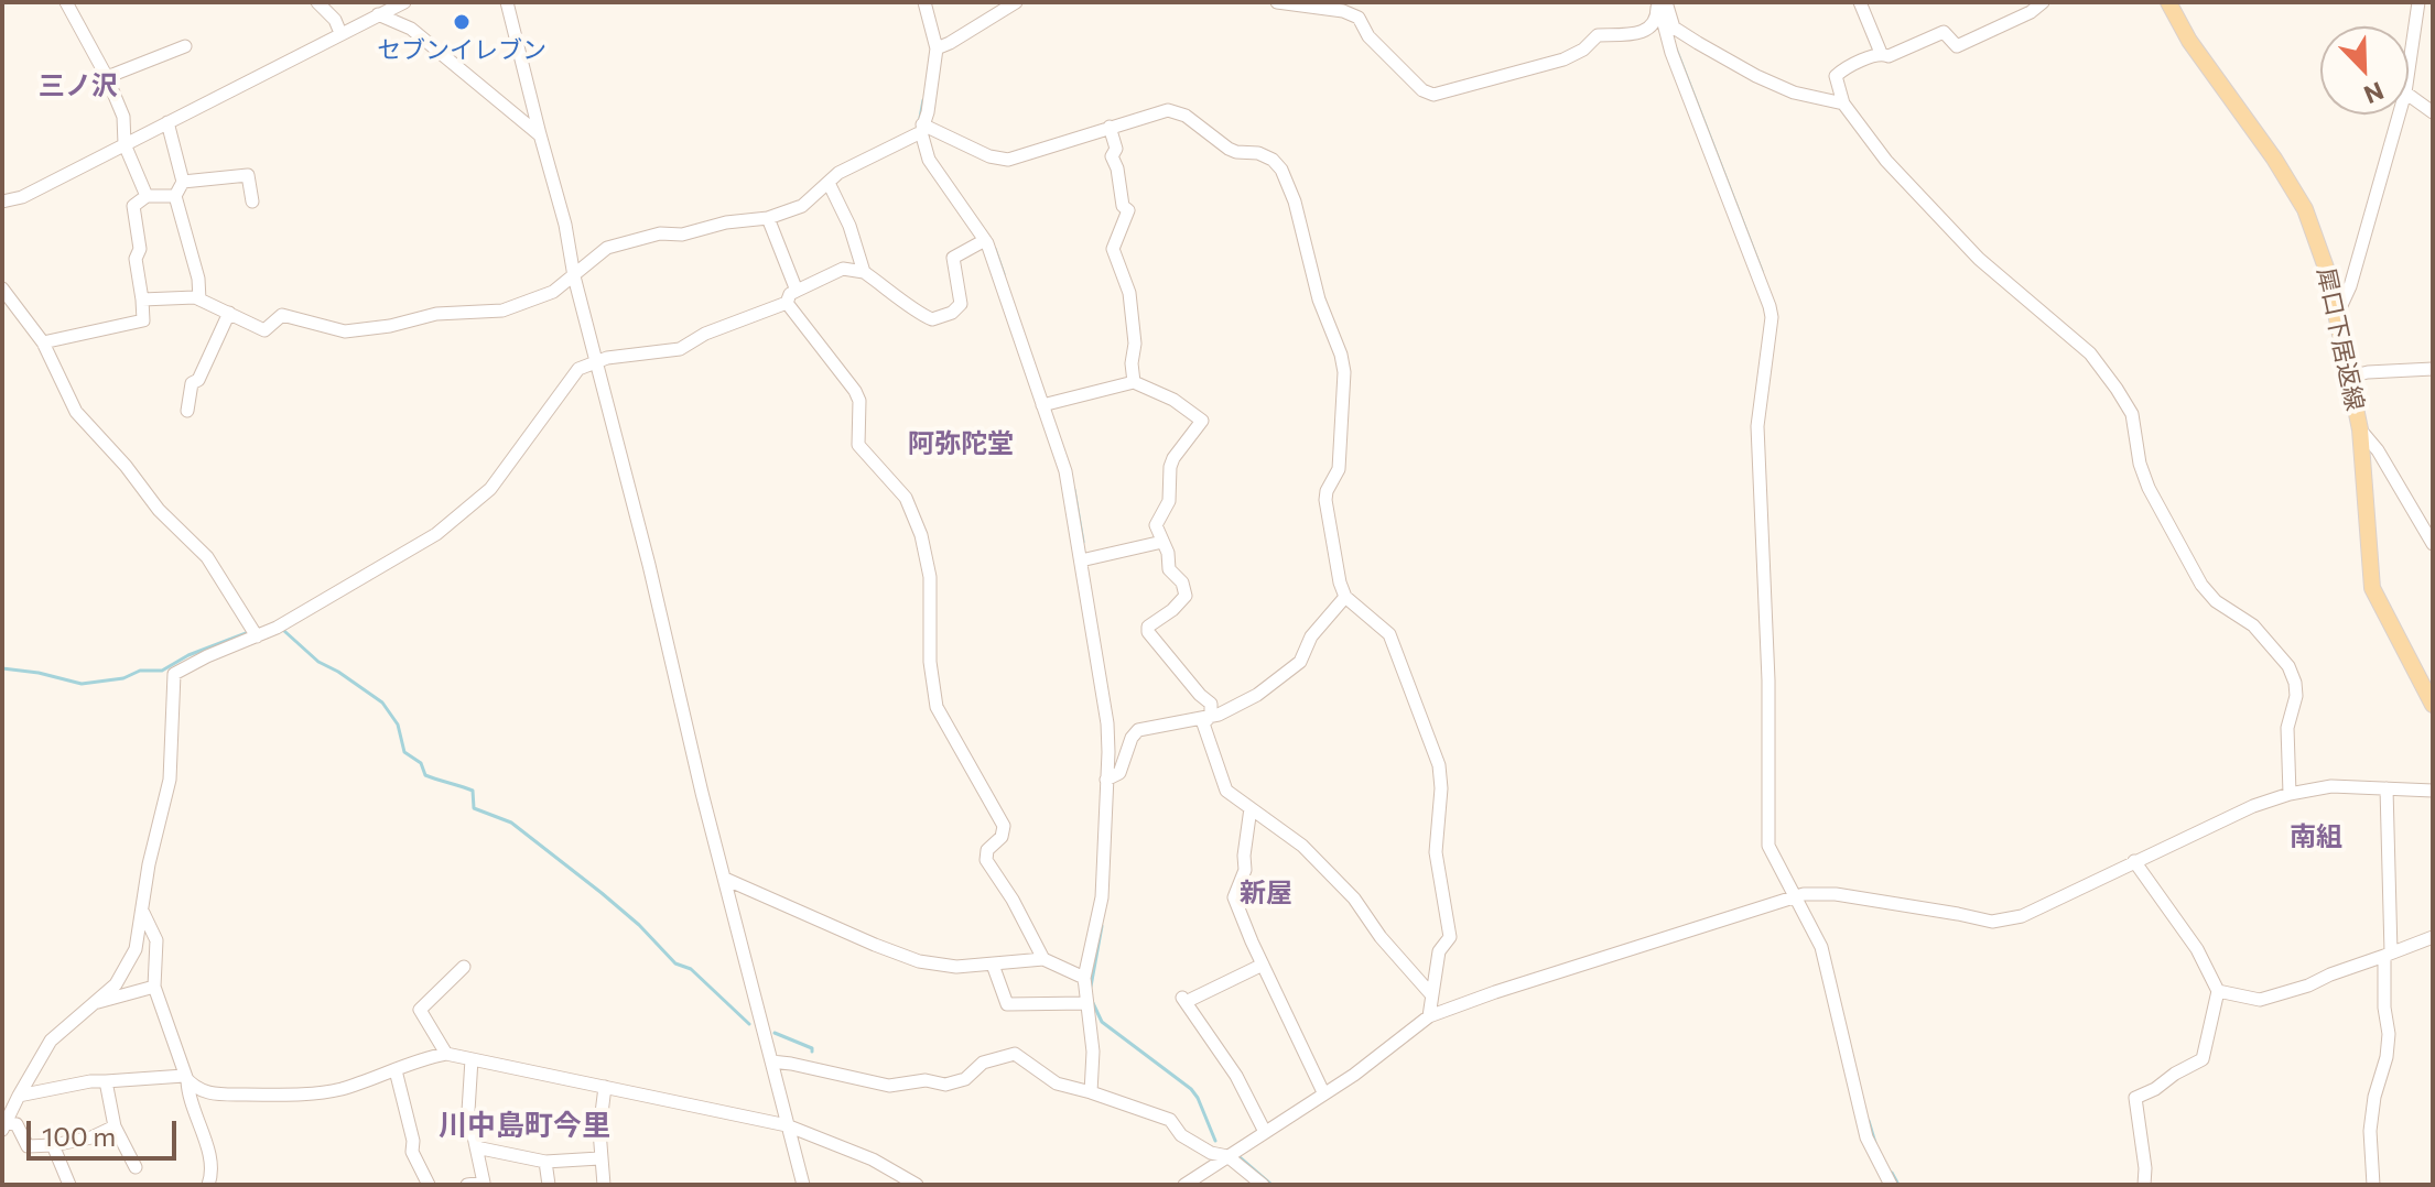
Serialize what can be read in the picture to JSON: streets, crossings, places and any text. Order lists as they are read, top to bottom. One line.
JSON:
{"streets":{"main road":["犀口下居返線"]},"districts":["三ノ沢","阿弥陀堂","南組","新屋","川中島町今里"],"places":["セブンイレブン"],"scale_bar":"100 m","north":"bottom right"}
